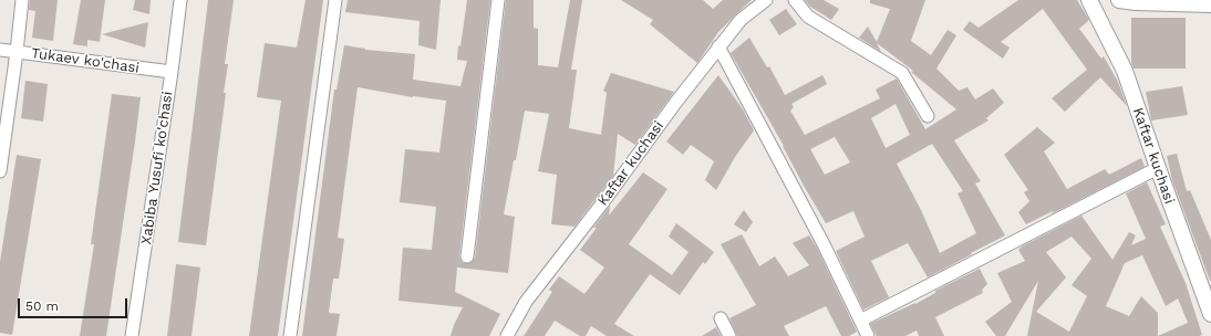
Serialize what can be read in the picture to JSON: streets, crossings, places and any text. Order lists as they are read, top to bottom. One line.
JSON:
{"streets":{"street":["Tukaev ko'chasi","Kaftar kuchasi","Xabiba Yusufi ko'chasi"]},"crossings":[["Tukaev ko'chasi","Xabiba Yusufi ko'chasi"]],"scale_bar":"50 m"}
